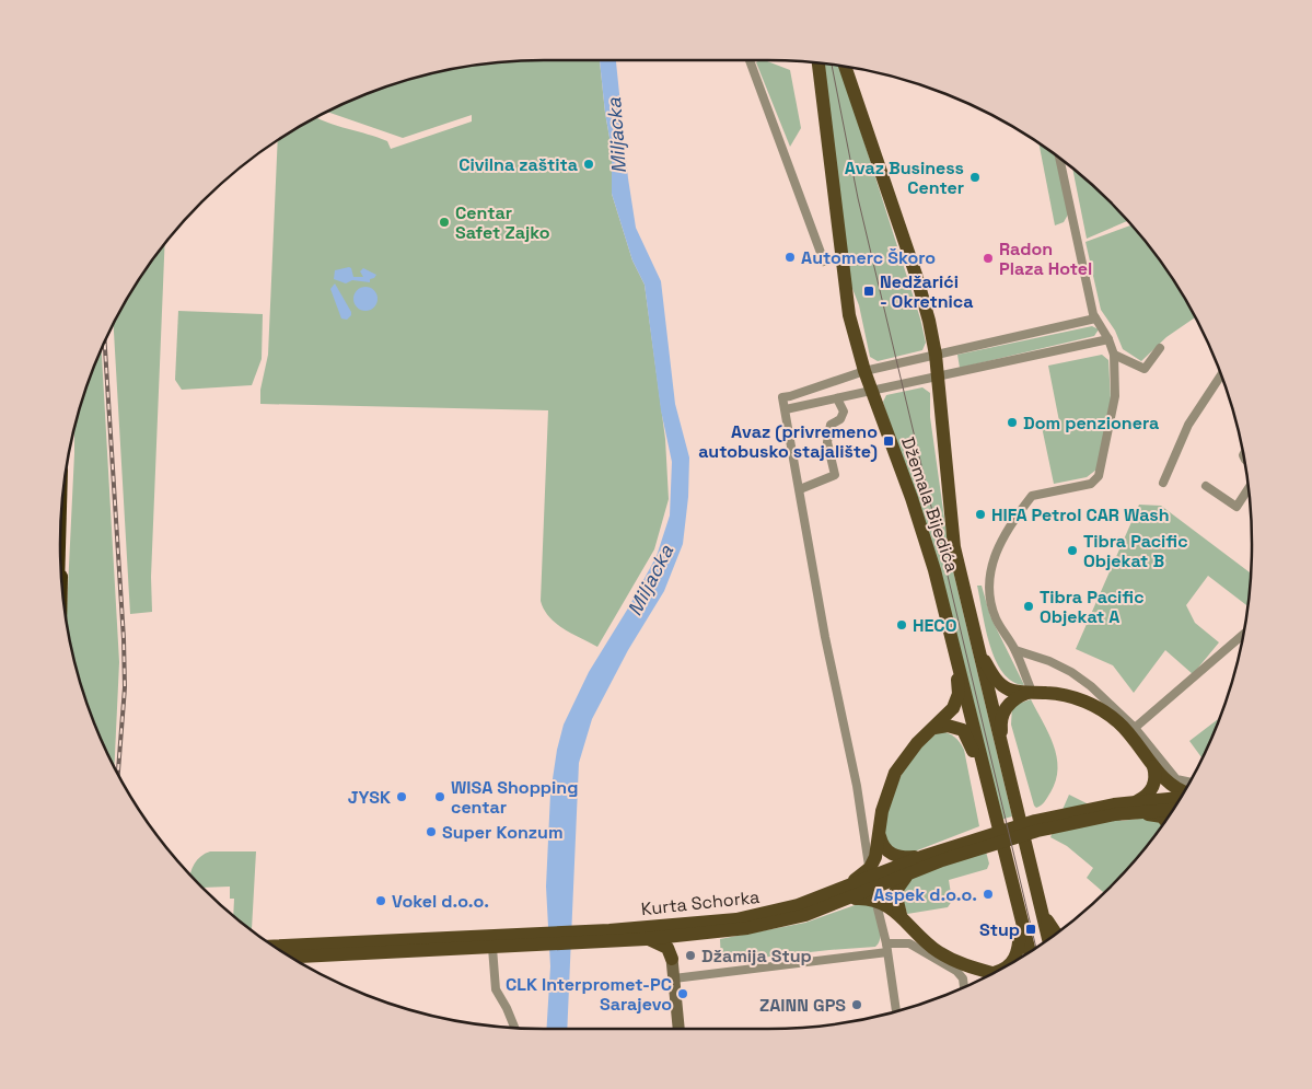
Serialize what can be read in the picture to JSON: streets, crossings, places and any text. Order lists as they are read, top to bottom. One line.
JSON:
{"streets":{"main road":["Džemala Bijedića","Kurta Schorka"]},"water":["Miljacka"],"places":{"other":["Civilna zaštita","Avaz Business Center","Centar Safet Zajko","Automerc Škoro","Radon Plaza Hotel","Dom penzionera","HIFA Petrol CAR Wash","Tibra Pacific Objekat B","Tibra Pacific Objekat A","HECO","JYSK","WISA Shopping centar","Super Konzum","Aspek d.o.o.","Vokel d.o.o.","Džamija Stup","CLK Interpromet-PC Sarajevo","ZAINN GPS"],"transit":["Nedžarići - Okretnica","Avaz (privremeno autobusko stajalište)","Stup"]}}
